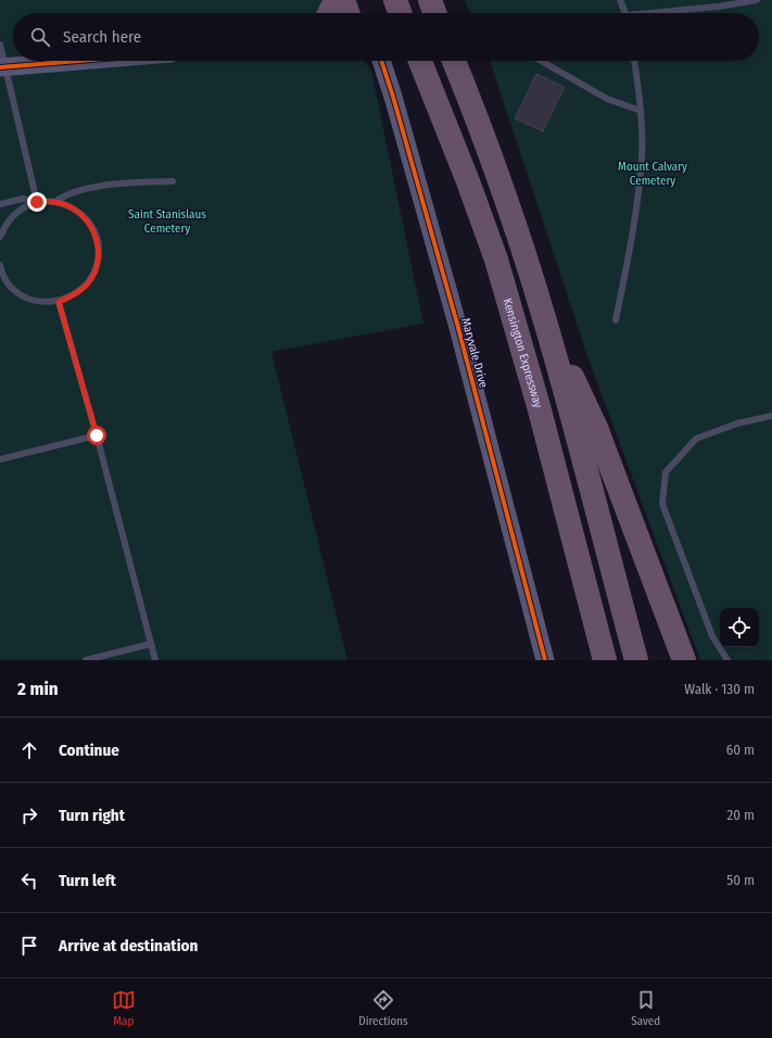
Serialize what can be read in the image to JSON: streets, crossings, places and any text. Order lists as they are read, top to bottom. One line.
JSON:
{"streets":{"highway":["Kensington Expressway"],"street":["Maryvale Drive"]},"parks":["Mount Calvary Cemetery","Saint Stanislaus Cemetery"],"page":{"search":"Search here","heading":["2 min","Walk · 130 m"],"list":[["Continue","60 m"],["Turn right","20 m"],["Turn left","50 m"],"Arrive at destination"],"nav":["Map","Directions","Saved"]}}
